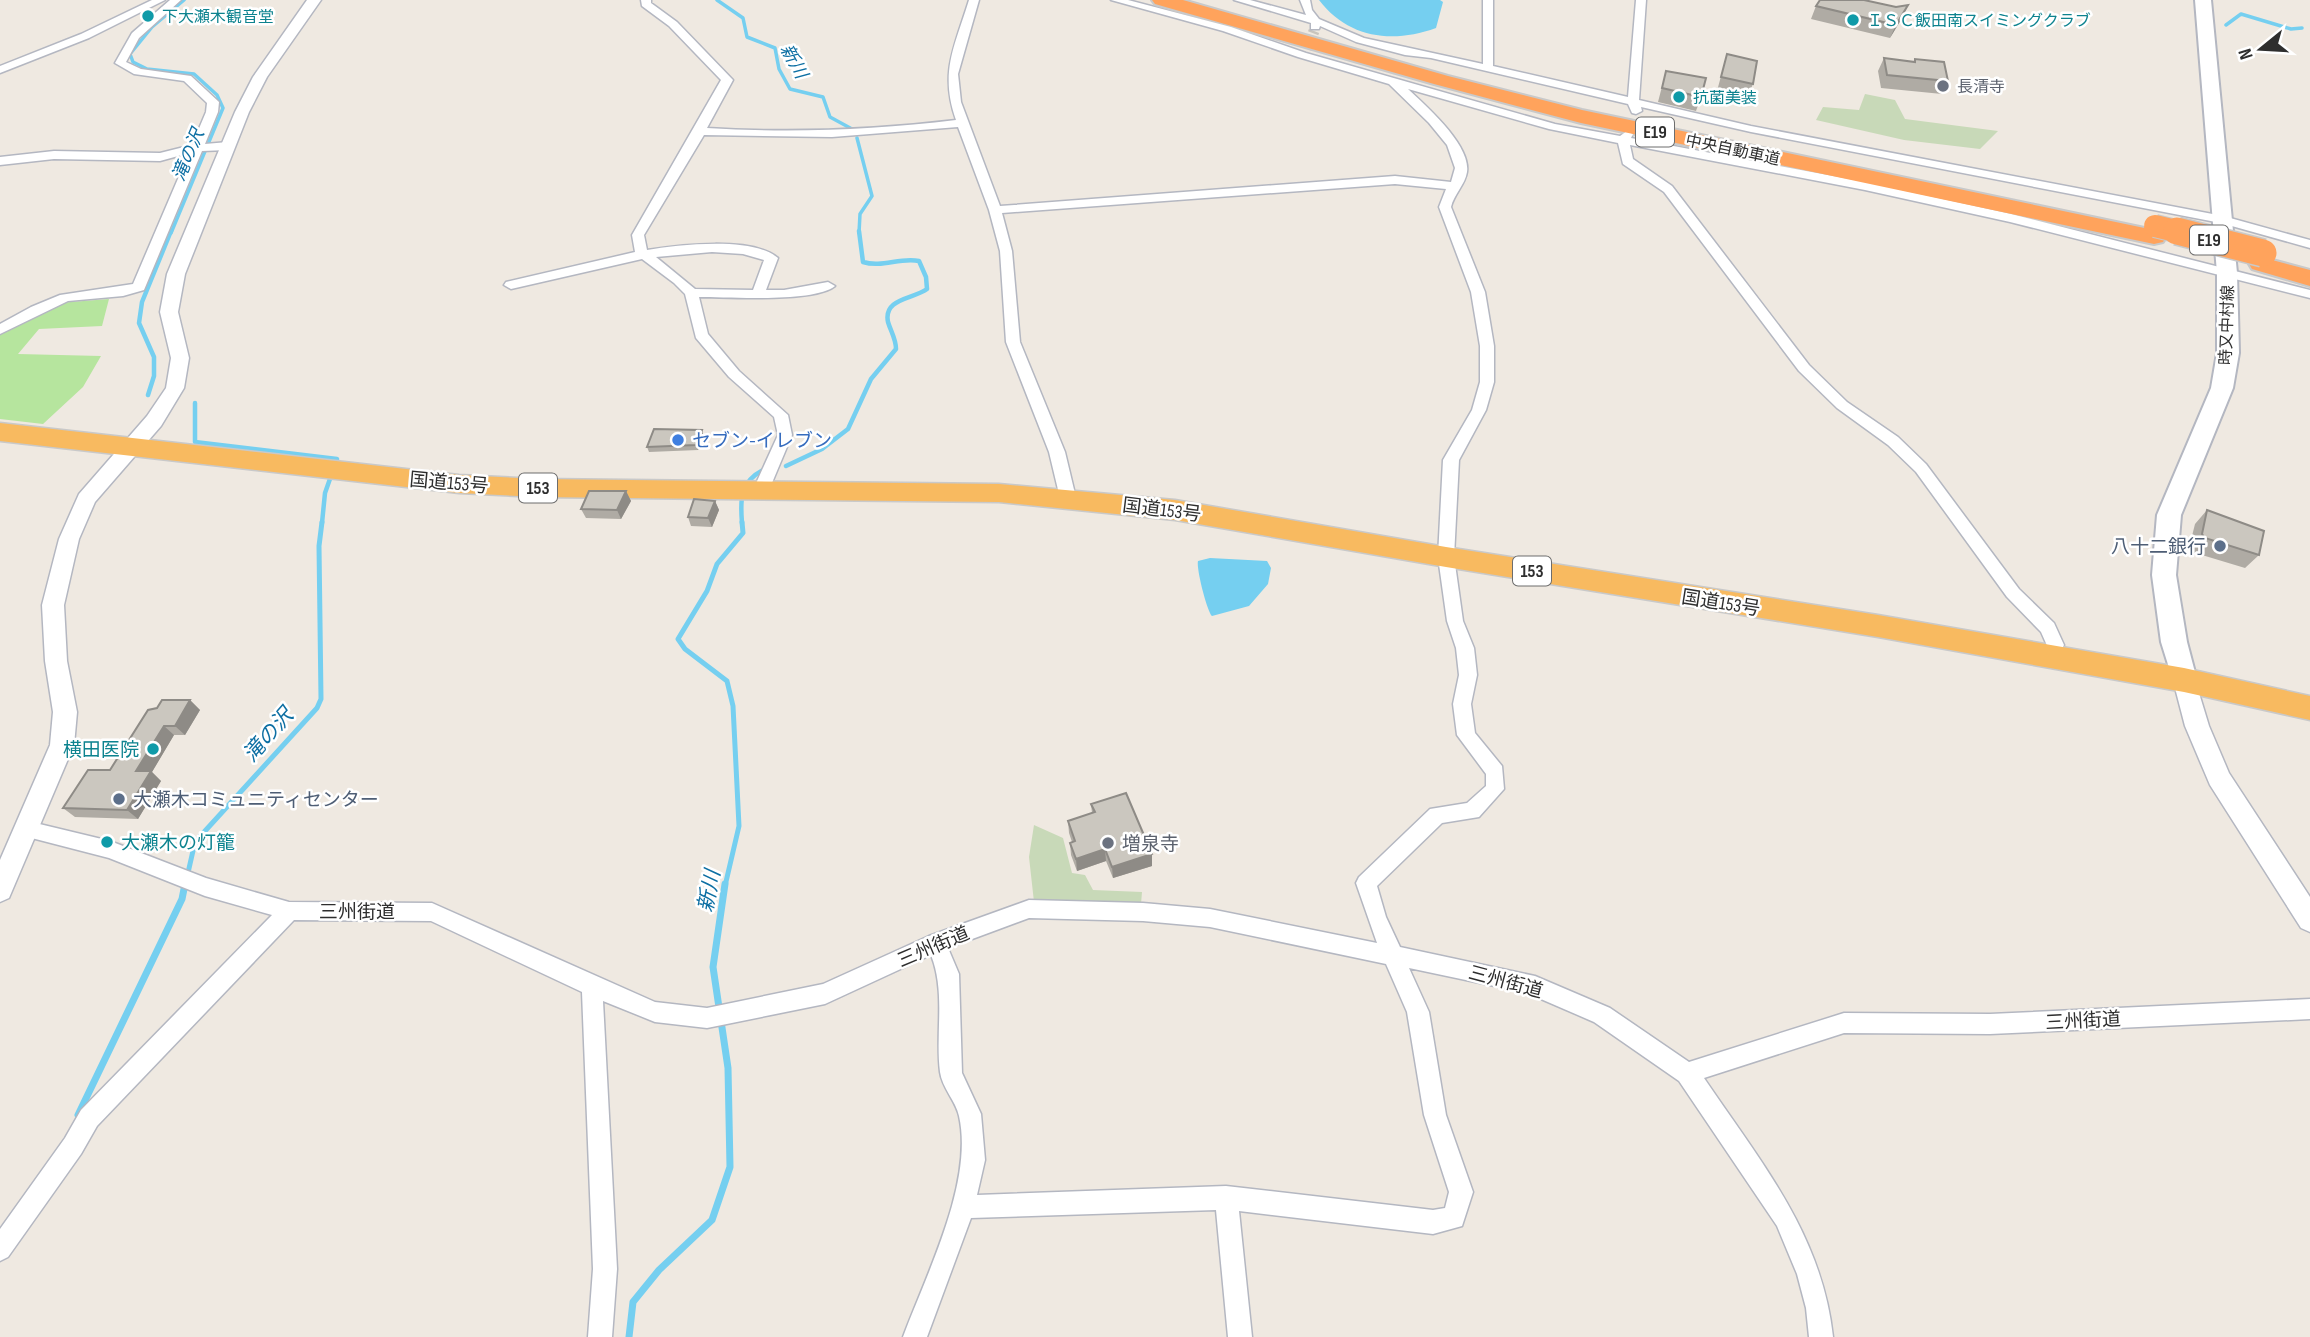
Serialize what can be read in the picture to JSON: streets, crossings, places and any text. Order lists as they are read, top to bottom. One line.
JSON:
{"streets":{"highway":["E19","中央自動車道","国道153号","153"],"main road":["時又中村線"],"street":["三州街道"]},"crossings":[["時又中村線","国道153号"]],"water":["新川","滝の沢"],"places":["下大瀬木観音堂","ＩＳＣ飯田南スイミングクラブ","長清寺","抗菌美装","セブン-イレブン","八十二銀行","横田医院","大瀬木コミュニティセンター","大瀬木の灯籠","増泉寺"],"north":"left"}
